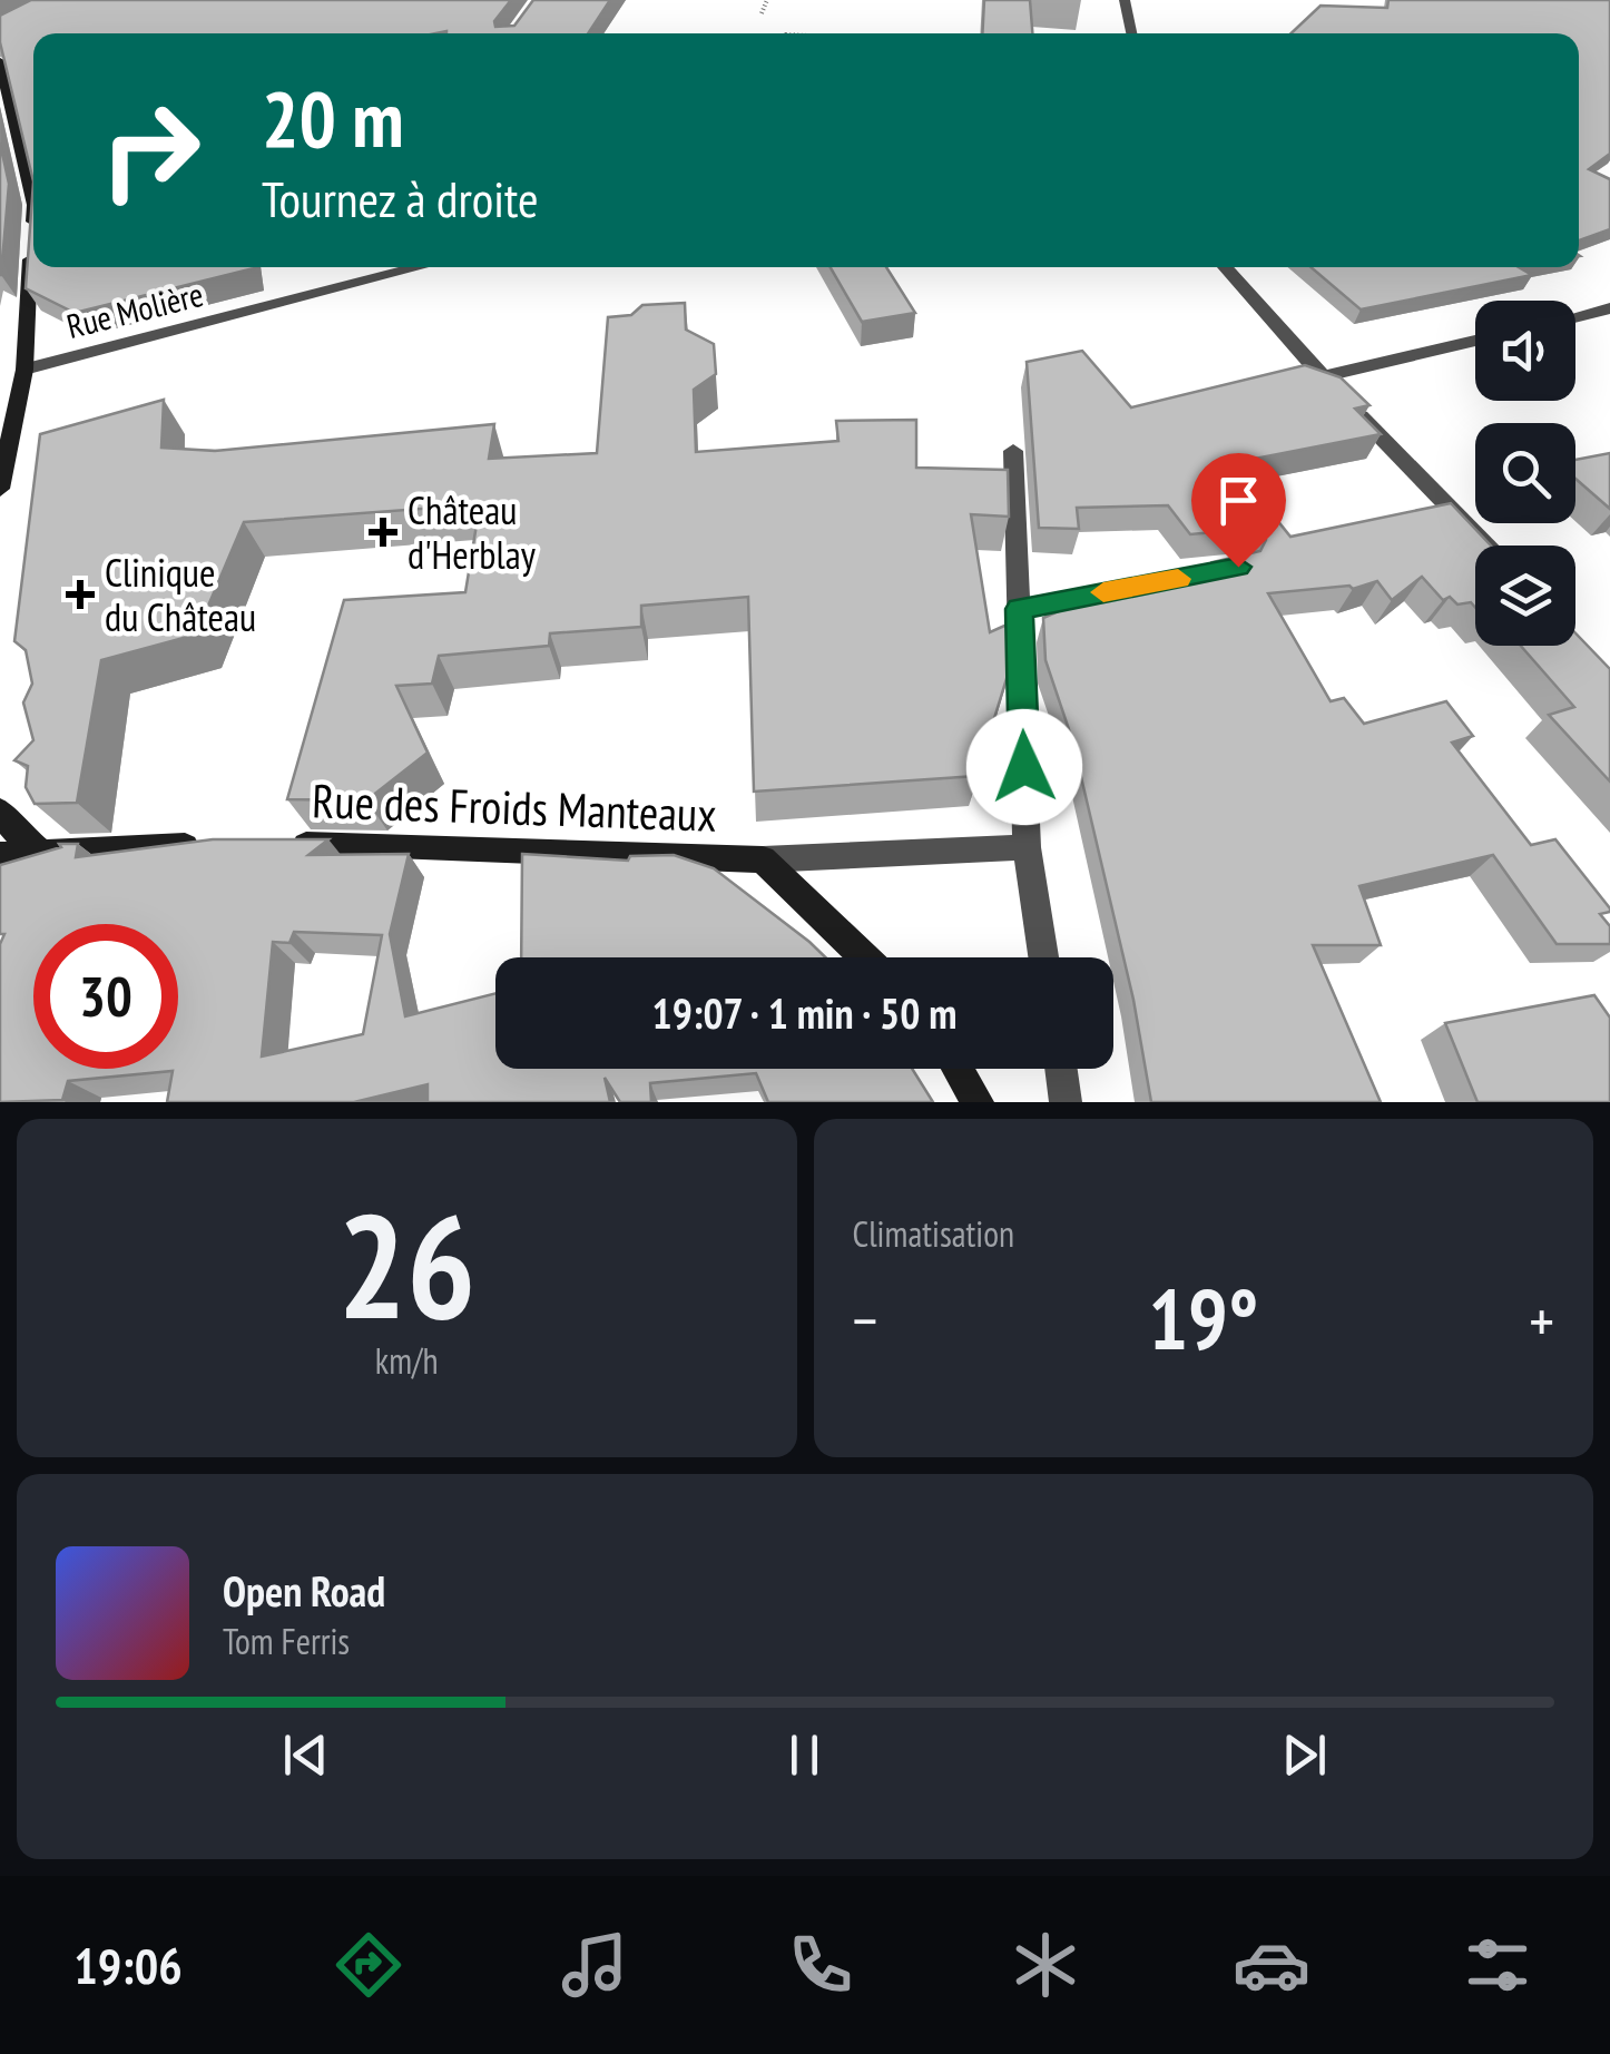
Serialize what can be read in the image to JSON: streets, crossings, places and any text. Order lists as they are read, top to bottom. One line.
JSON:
{"streets":{"street":["Rue Molière","Rue des Froids Manteaux"]},"places":{"health":["Château d'Herblay","Clinique du Château"]},"page":{"turn":["20 m","Tournez à droite"],"limit":"30","trip":"19:07 · 1 min · 50 m","tile":[["26","km/h"],"Climatisation"],"heat":["−","19°","+"],"song":["Open Road","Tom Ferris"],"tabs":"19:06"}}
